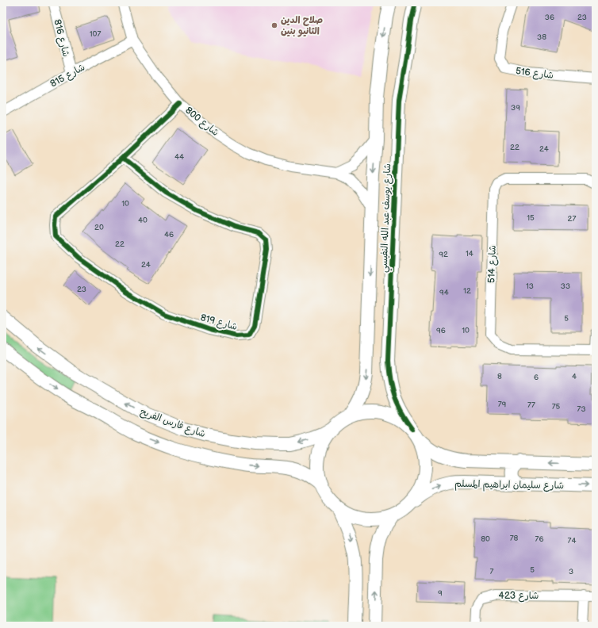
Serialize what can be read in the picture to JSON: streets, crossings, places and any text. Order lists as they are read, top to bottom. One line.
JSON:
{"streets":{"street":["شارع 816","شارع 516","شارع 815","شارع 800","شارع يوسف عبد الله النفيسي","شارع 514","شارع 819","شارع فارس الفريح","شارع سليمان ابراهيم المسلم","شارع 423"]},"crossings":[["شارع 816","شارع 815"],["شارع 815","شارع 800"],["شارع 800","شارع يوسف عبد الله النفيسي"],["شارع 800","شارع 819"],["شارع يوسف عبد الله النفيسي","شارع فارس الفريح"],["شارع يوسف عبد الله النفيسي","شارع سليمان ابراهيم المسلم"],["شارع فارس الفريح","شارع سليمان ابراهيم المسلم"]],"places":["صلاح الدين الثانيو بنين"],"house_numbers":["36","23","107","38","39","22","24","44","10","15","27","40","20","46","22","14","92","24","13","33","23","12","94","5","96","10","8","4","6","79","77","75","73","78","80","76","74","5","7","3","9"]}
